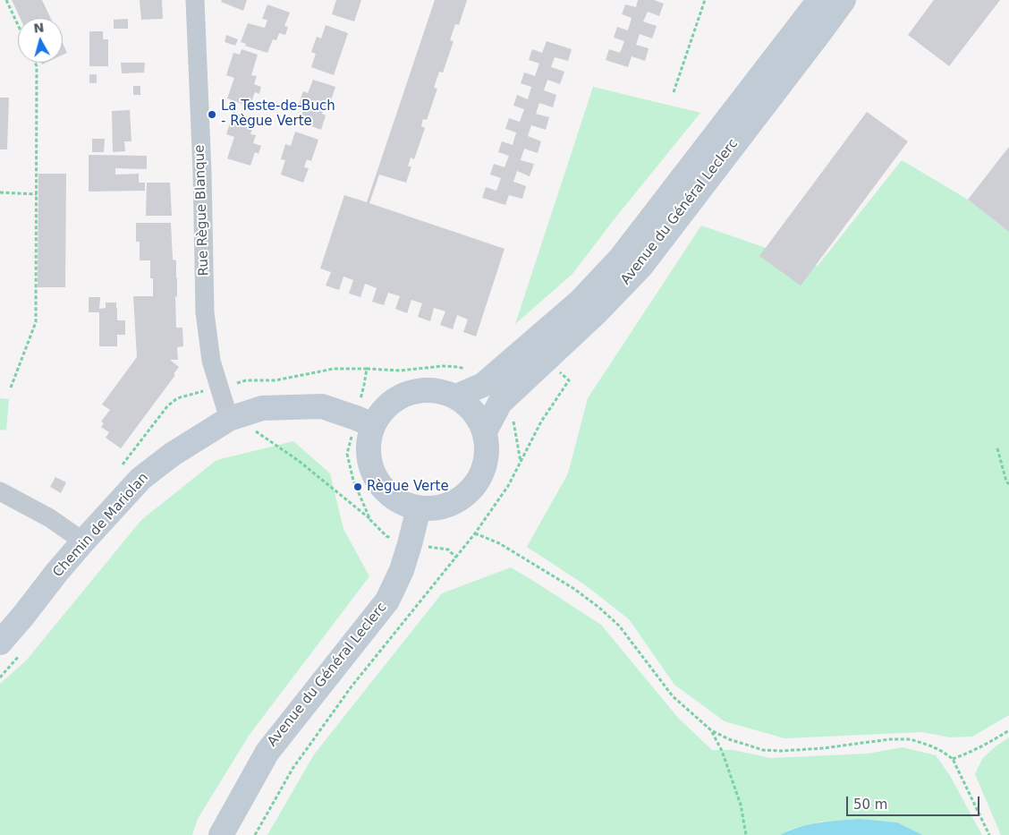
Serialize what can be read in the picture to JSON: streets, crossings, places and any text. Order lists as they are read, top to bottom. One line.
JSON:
{"streets":{"main road":["Avenue du Général Leclerc","Chemin de Mariolan"],"street":["Rue Règue Blanque"]},"crossings":[["Rue Règue Blanque","Chemin de Mariolan"],["Avenue du Général Leclerc","Chemin de Mariolan"]],"places":["La Teste-de-Buch - Règue Verte","Règue Verte"],"scale_bar":"50 m","north":"top"}
